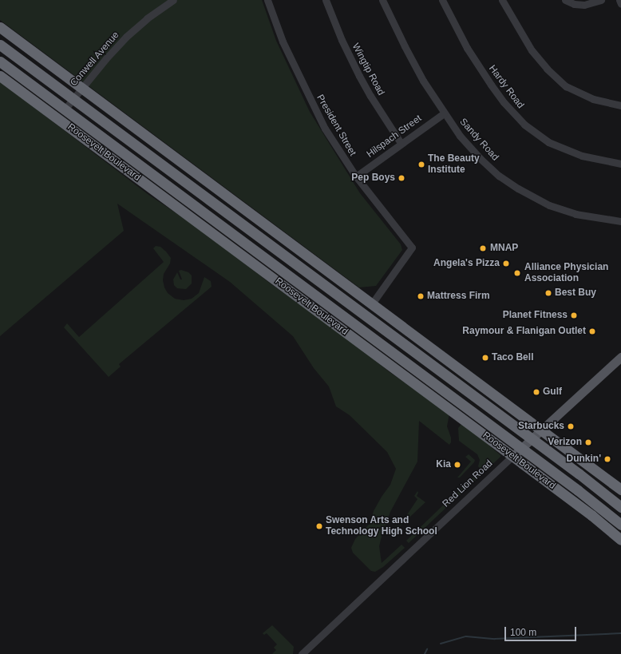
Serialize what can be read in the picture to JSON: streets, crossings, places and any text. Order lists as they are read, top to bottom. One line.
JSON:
{"streets":{"highway":["Roosevelt Boulevard"],"main road":["Red Lion Road"],"street":["Conwell Avenue","Wingtip Road","Hardy Road","President Street","Hilspach Street","Sandy Road"]},"crossings":[["Conwell Avenue","Roosevelt Boulevard"],["Wingtip Road","Hilspach Street"],["President Street","Hilspach Street"],["Hilspach Street","Sandy Road"],["Roosevelt Boulevard","Red Lion Road"]],"places":["The Beauty Institute","Pep Boys","MNAP","Angela's Pizza","Alliance Physician Association","Best Buy","Mattress Firm","Planet Fitness","Raymour & Flanigan Outlet","Taco Bell","Gulf","Starbucks","Verizon","Dunkin'","Kia","Swenson Arts and Technology High School"],"scale_bar":"100 m"}
